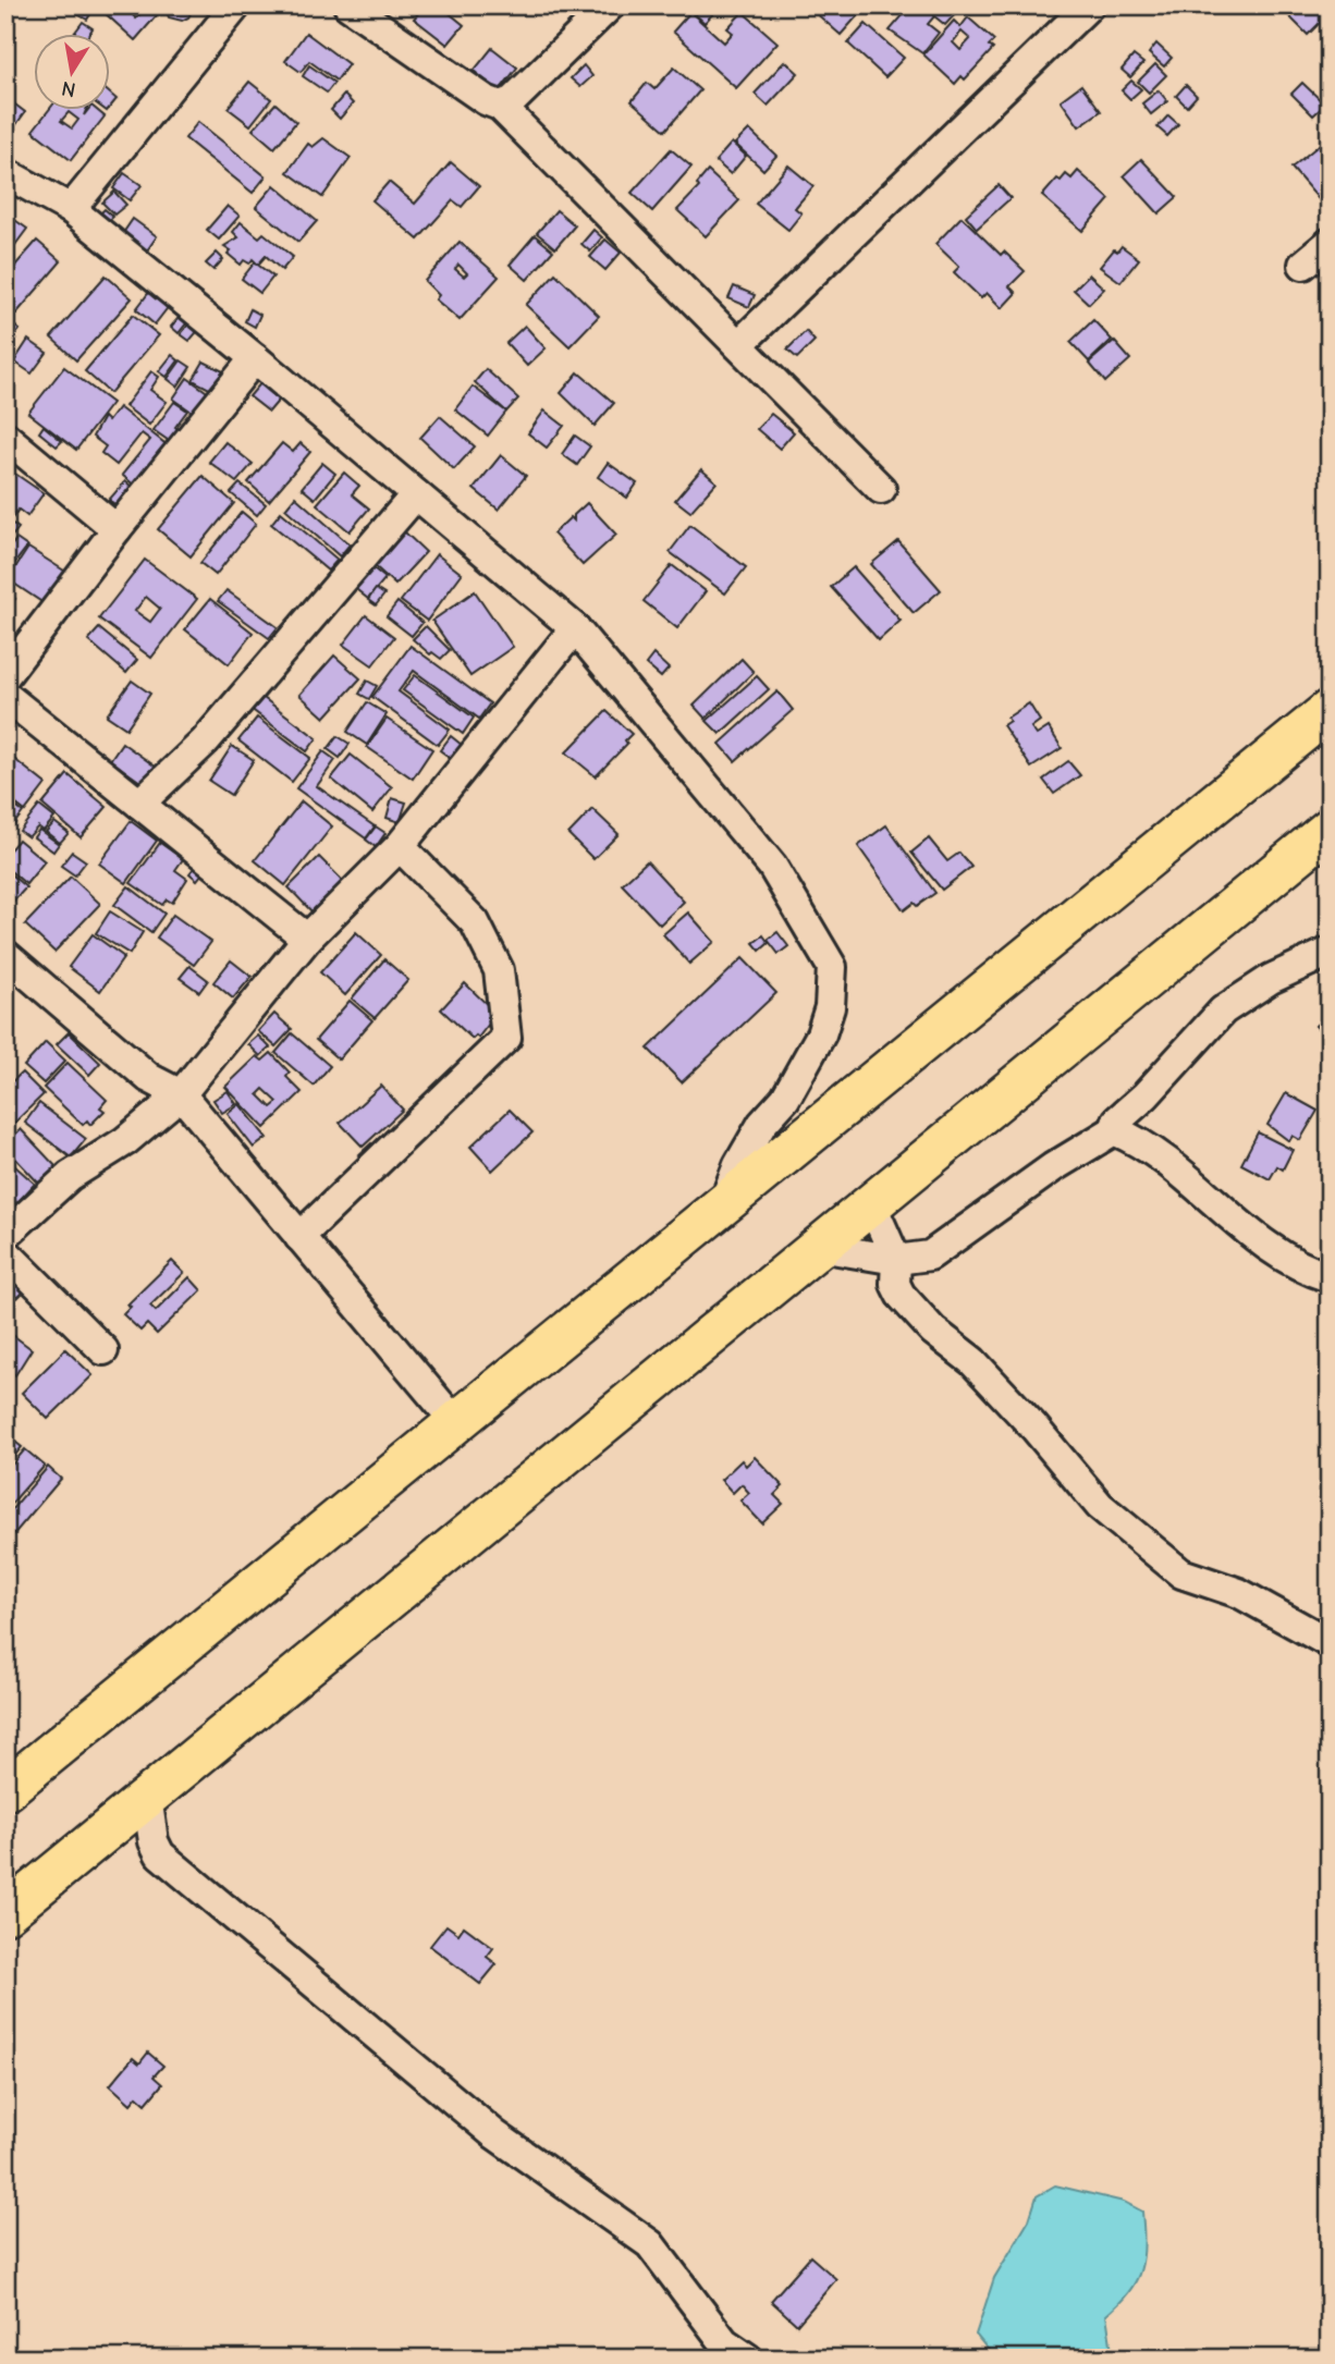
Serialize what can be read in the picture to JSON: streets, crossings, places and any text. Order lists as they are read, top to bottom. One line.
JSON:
{"north":"bottom"}
